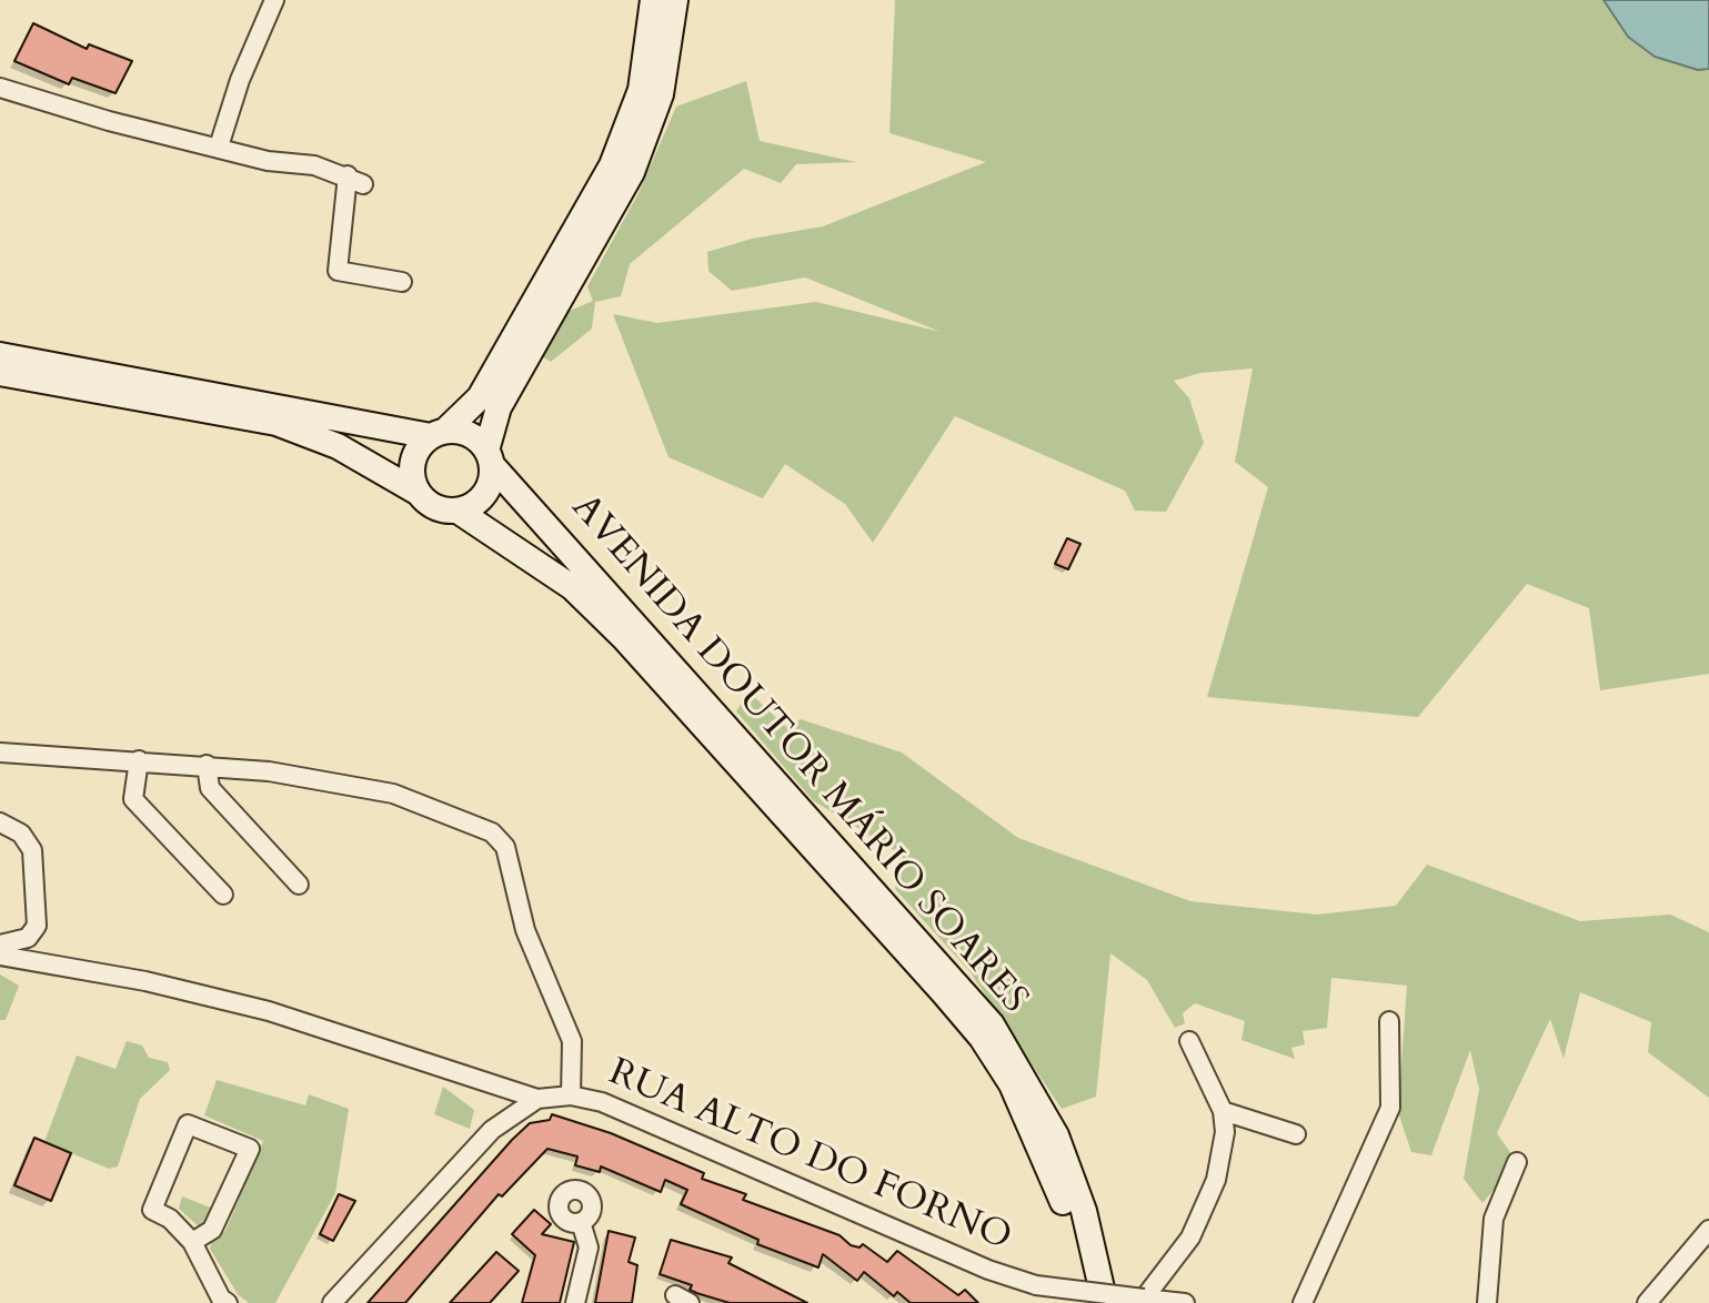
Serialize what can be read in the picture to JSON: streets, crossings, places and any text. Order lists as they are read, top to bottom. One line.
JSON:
{"streets":{"main road":["AVENIDA DOUTOR MÁRIO SOARES"],"street":["RUA ALTO DO FORNO"]}}
